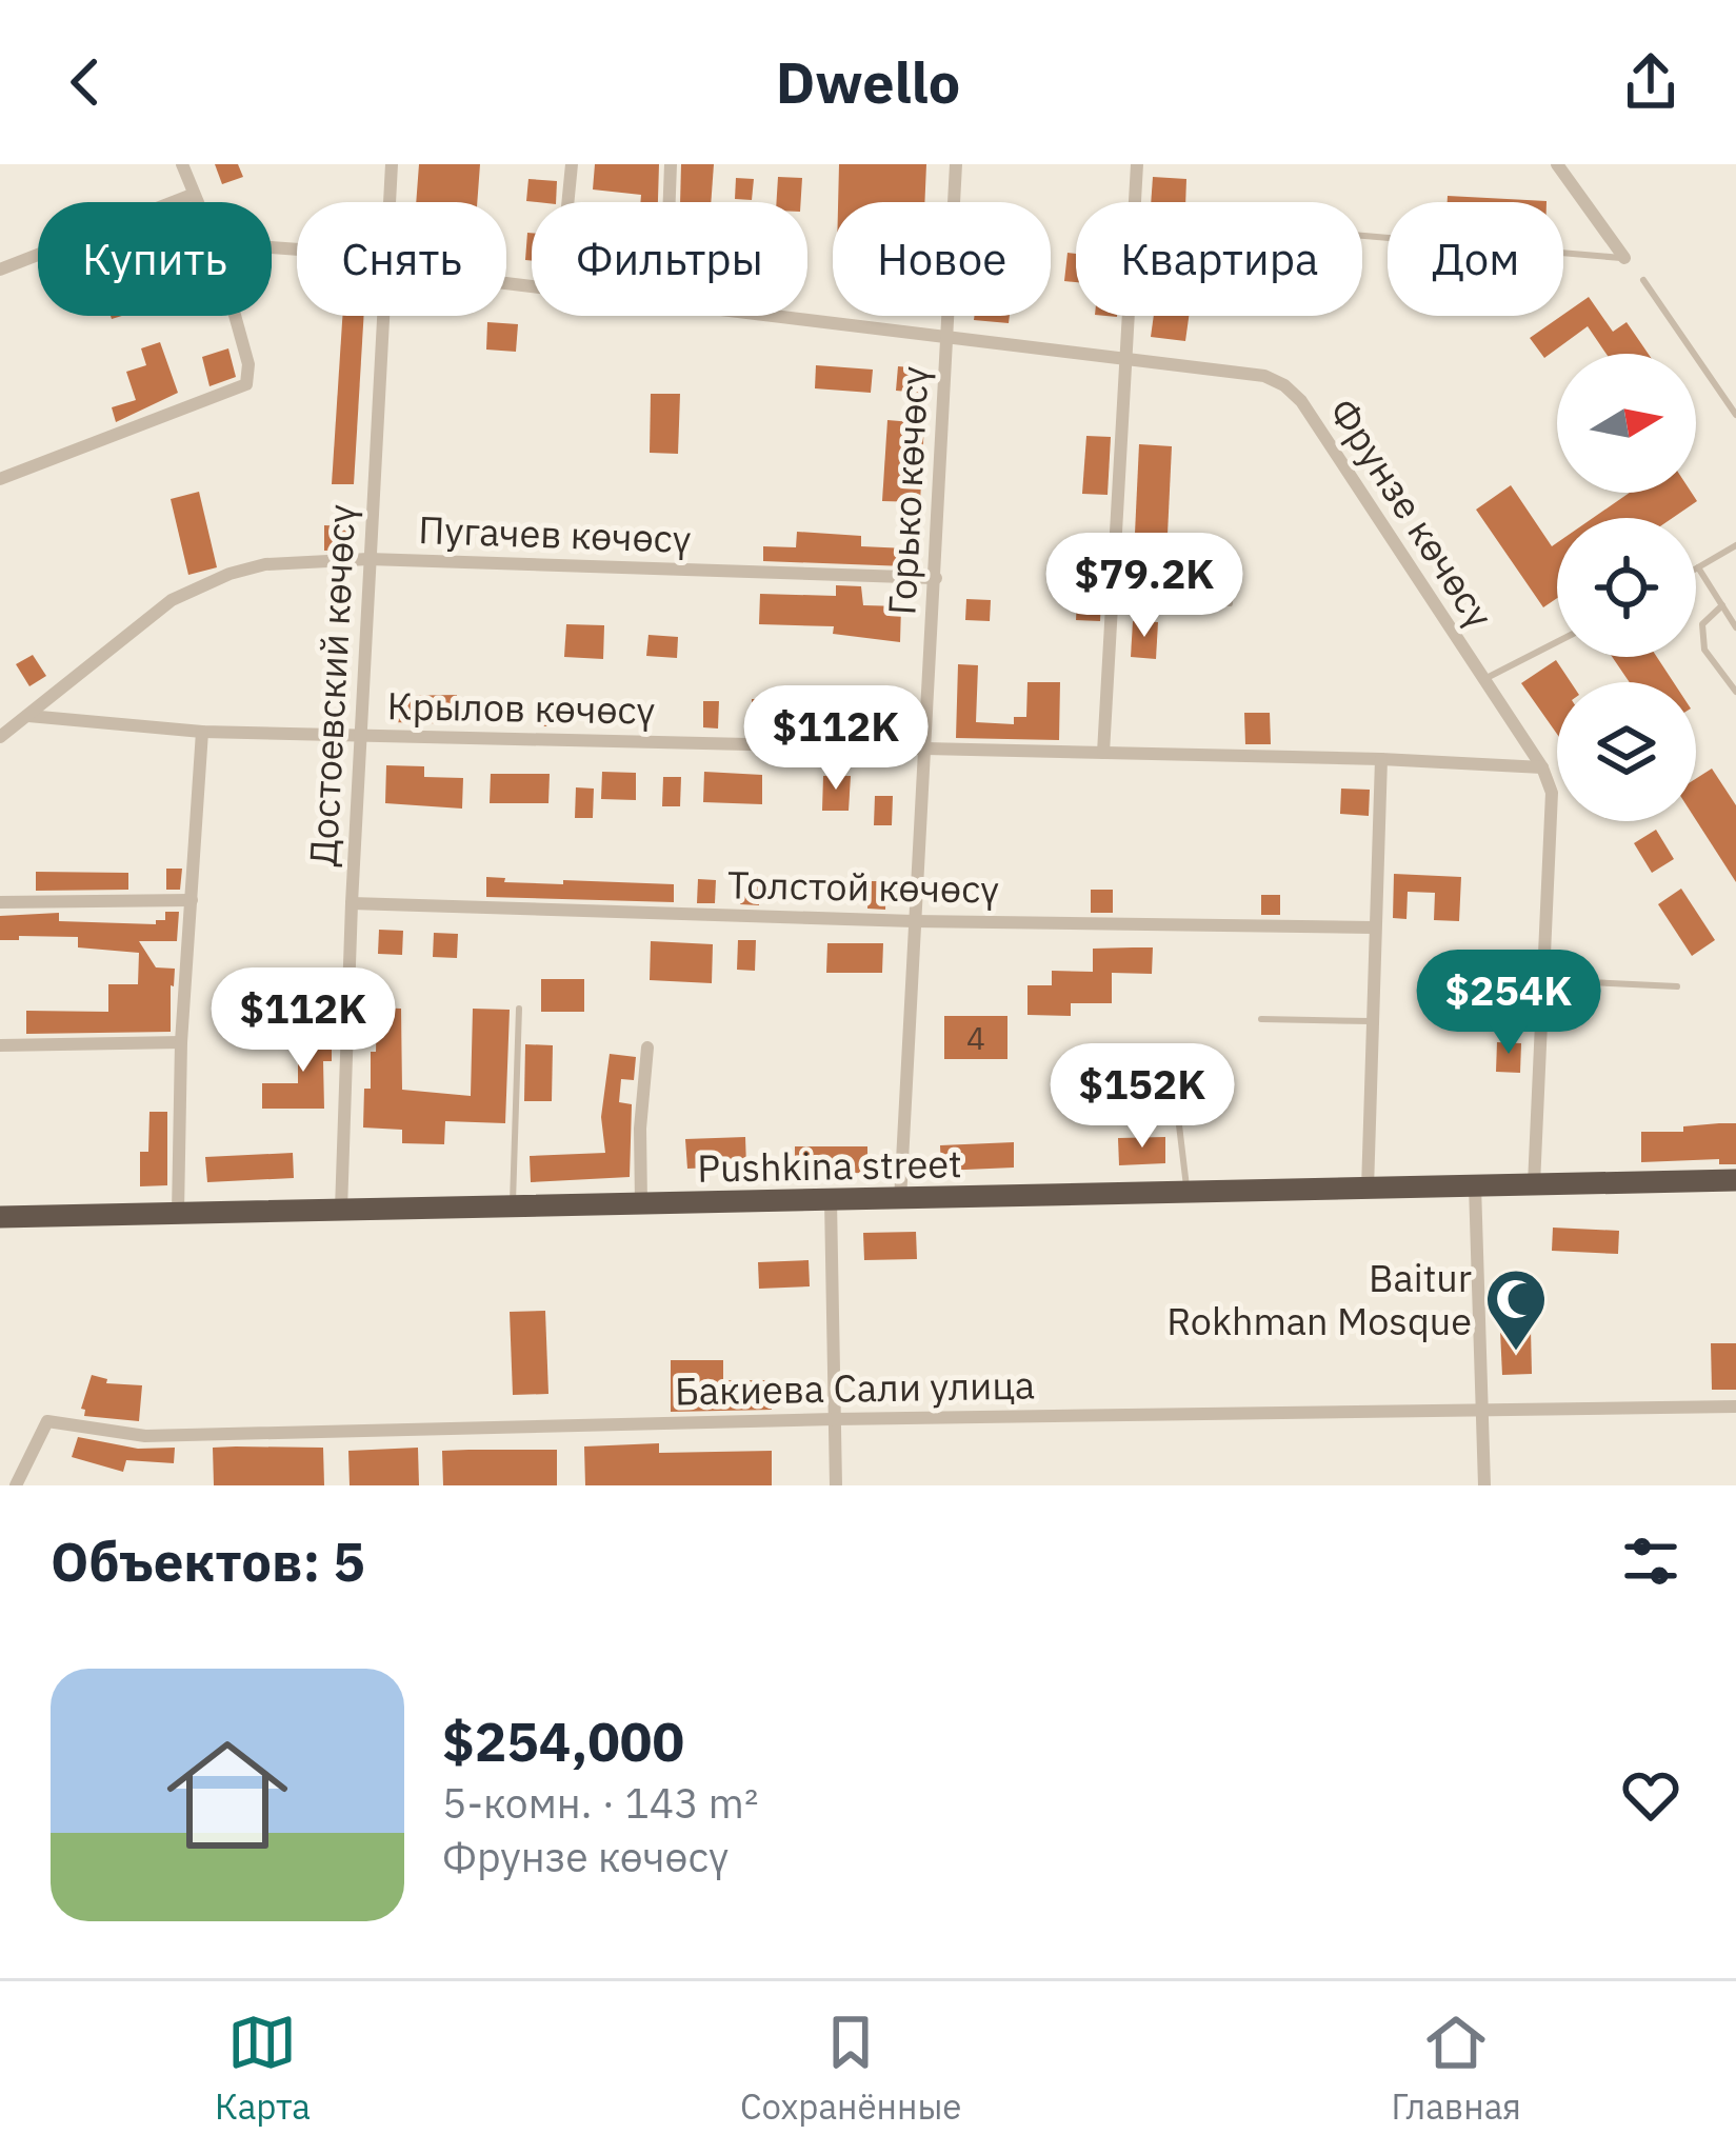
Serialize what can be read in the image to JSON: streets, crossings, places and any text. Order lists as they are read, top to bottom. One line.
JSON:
{"streets":{"highway":["Pushkina street"],"street":["Горько көчөсү","Фрунзе көчөсү","Пугачев көчөсү","Достоевский көчөсү","Крылов көчөсү","Толстой көчөсү","Бакиева Сали улица"]},"crossings":[["Горько көчөсү","Фрунзе көчөсү"],["Горько көчөсү","Пугачев көчөсү"],["Горько көчөсү","Крылов көчөсү"],["Горько көчөсү","Толстой көчөсү"],["Горько көчөсү","Pushkina street"],["Фрунзе көчөсү","Крылов көчөсү"],["Фрунзе көчөсү","Pushkina street"],["Пугачев көчөсү","Достоевский көчөсү"],["Пугачев көчөсү","Крылов көчөсү"],["Достоевский көчөсү","Крылов көчөсү"],["Достоевский көчөсү","Толстой көчөсү"],["Достоевский көчөсү","Pushkina street"]],"places":{"mosque":["Baitur Rokhman Mosque"]},"house_numbers":["4"],"north":"right","page":{"header":"Dwello","chip":["Купить","Снять","Фильтры","Новое","Квартира","Дом"],"price":["$79.2K","$112K","$254K","$112K","$152K"],"heading":"Объектов: 5","list":[{"name":"$254,000","note":"5-комн. · 143 m² · Фрунзе көчөсү"}],"tabs":["Карта","Сохранённые","Главная"]}}
